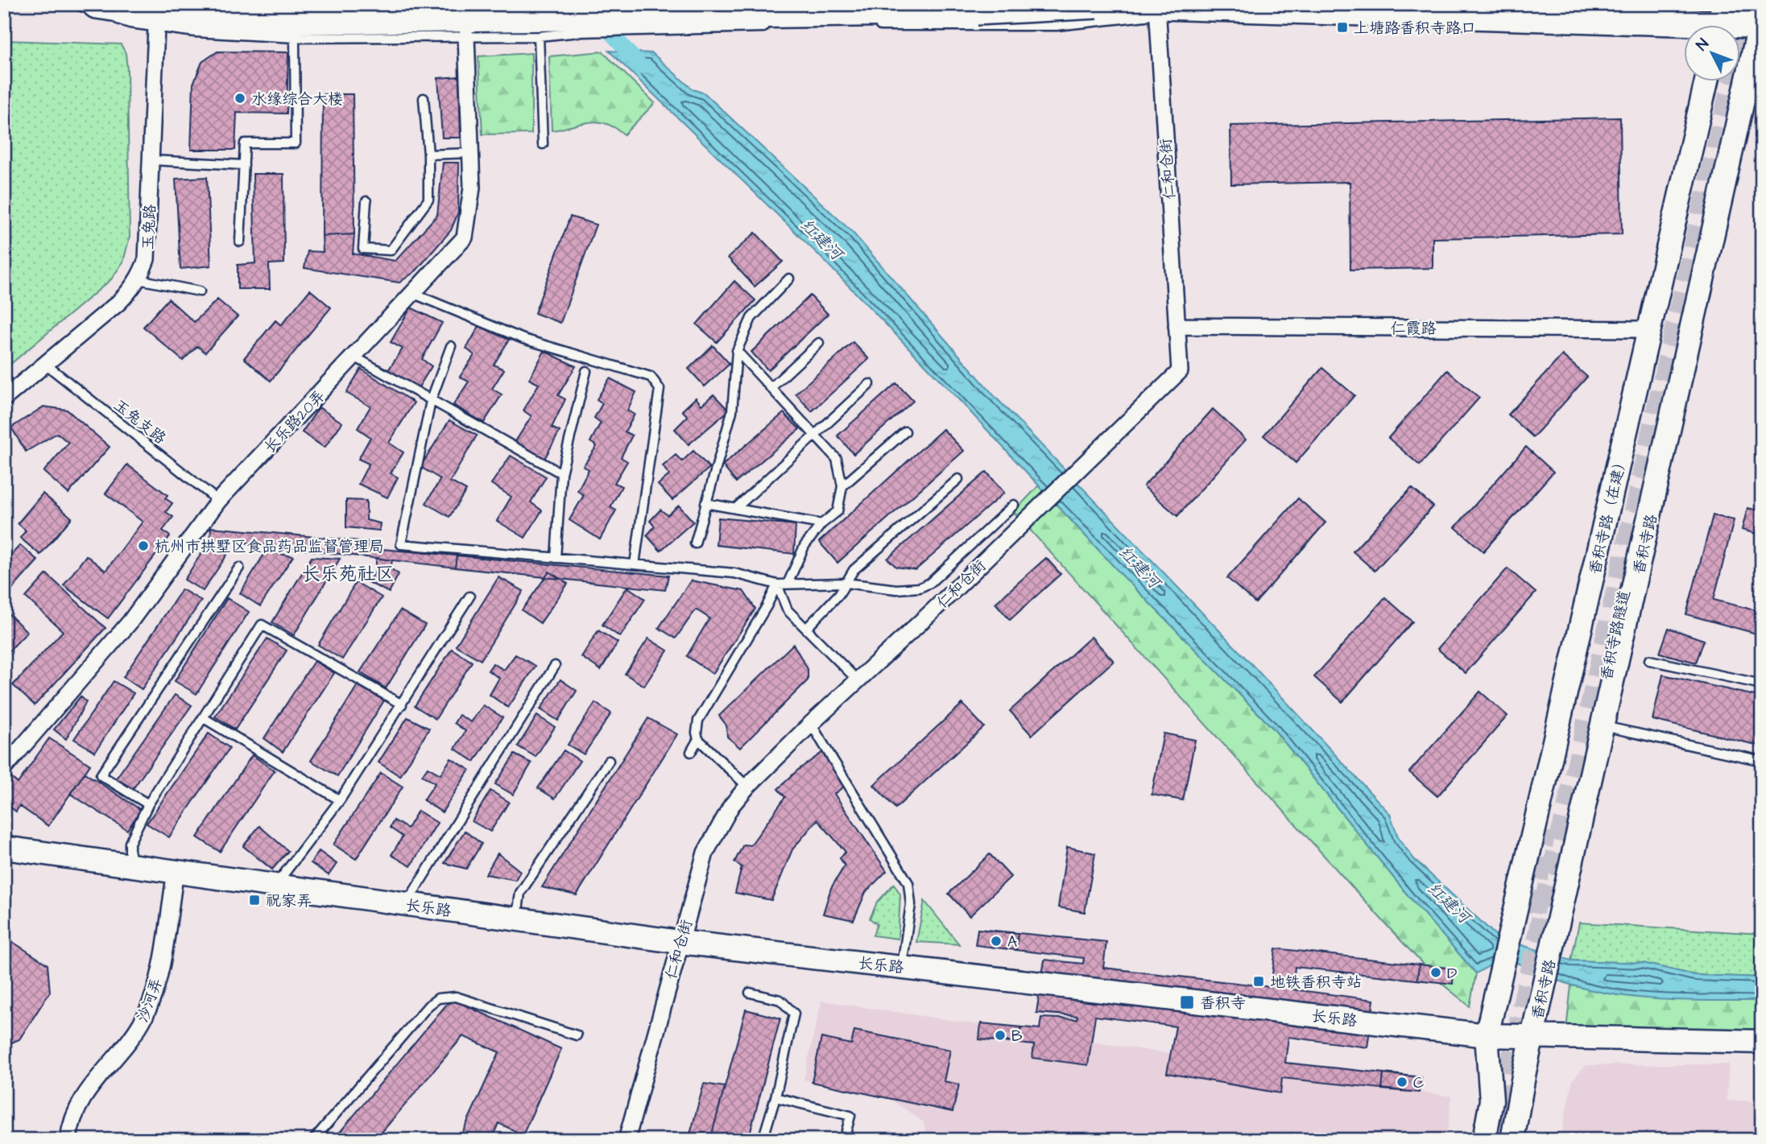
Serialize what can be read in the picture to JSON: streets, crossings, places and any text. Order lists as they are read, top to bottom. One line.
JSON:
{"streets":{"street":["仁和仓街","玉兔路","仁霞路","长乐路20弄","香积寺路（在建）","香积寺路","香积寺路隧道","长乐路","沙河弄"],"lane":["玉兔支路"]},"crossings":[["仁和仓街","仁霞路"],["仁和仓街","长乐路"],["玉兔路","玉兔支路"],["仁霞路","香积寺路（在建）"],["玉兔支路","长乐路20弄"],["香积寺路（在建）","香积寺路隧道"],["香积寺路","香积寺路隧道"],["香积寺路","长乐路"],["长乐路","沙河弄"]],"districts":["长乐苑社区"],"water":["红建河"],"places":{"transit":["上塘路香积寺路口","祝家弄","地铁香积寺站","香积寺"],"other":["水缘综合大楼","杭州市拱墅区食品药品监督管理局","A","D","B","C"]},"north":"top left"}
